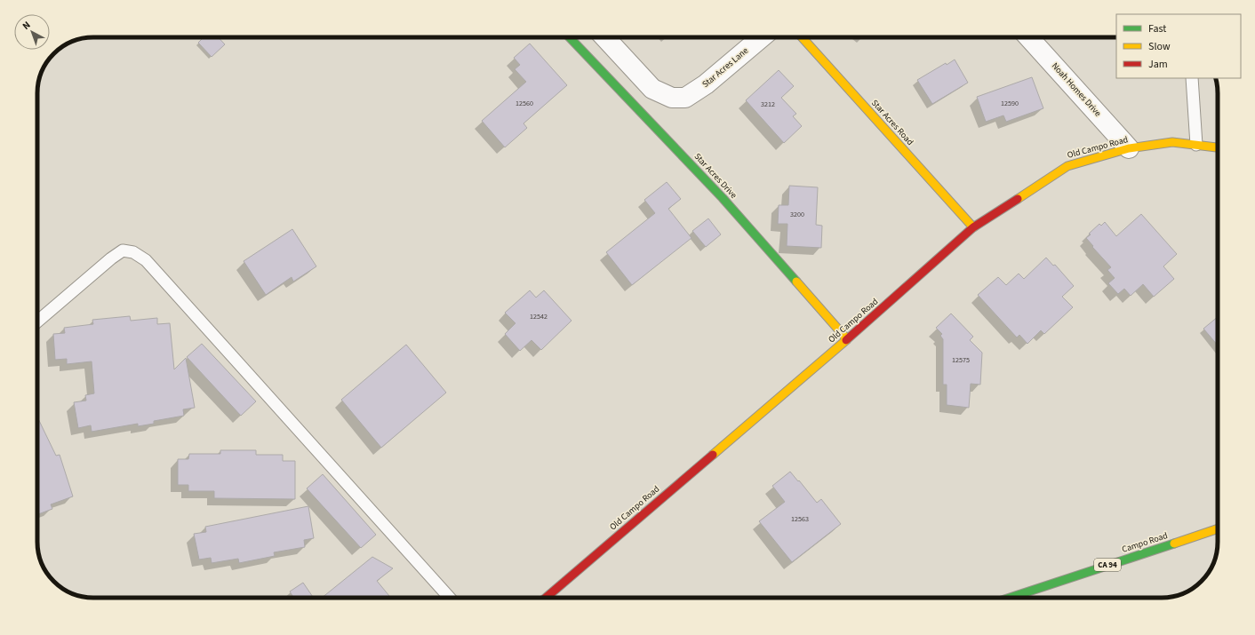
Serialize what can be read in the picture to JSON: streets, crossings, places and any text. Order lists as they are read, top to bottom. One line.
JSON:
{"streets":{"main road":["Star Acres Road","Old Campo Road","Star Acres Drive","Campo Road","CA 94"],"street":["Star Acres Lane","Noah Homes Drive"]},"crossings":[["Noah Homes Drive","Old Campo Road"],["Star Acres Road","Old Campo Road"],["Old Campo Road","Star Acres Drive"]],"house_numbers":["12560","12590","3212","3200","12542","12575","12563"],"legend":["Fast","Slow","Jam"],"north":"top left"}
